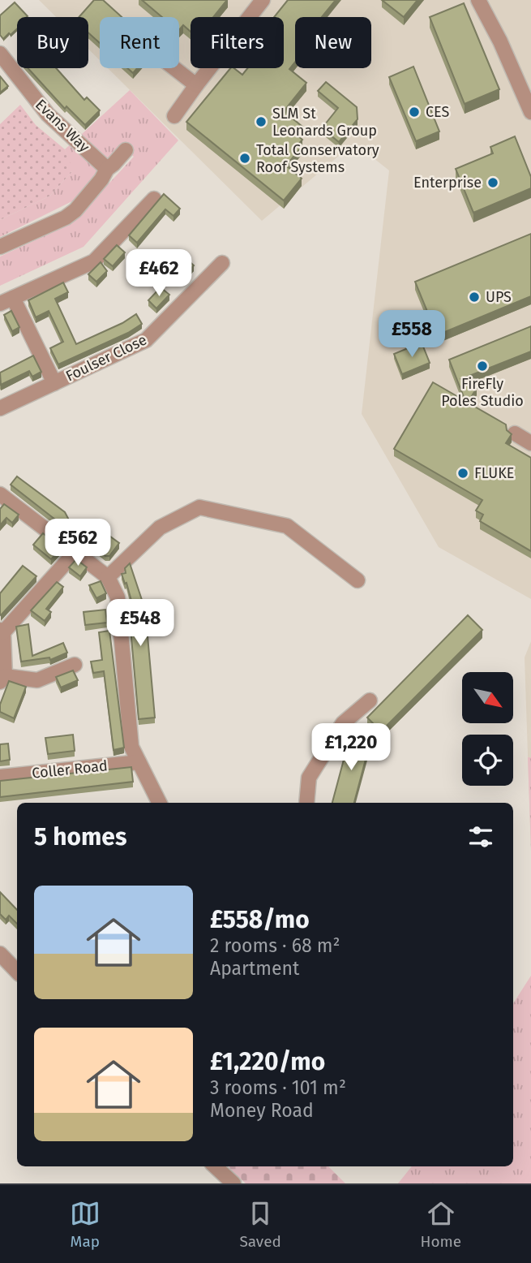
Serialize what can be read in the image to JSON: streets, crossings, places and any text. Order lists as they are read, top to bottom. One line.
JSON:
{"streets":{"street":["Evans Way","Foulser Close","Coller Road"]},"places":["CES","SLM St Leonards Group","Total Conservatory Roof Systems","Enterprise","UPS","FireFly Poles Studio","FLUKE"],"north":"bottom right","page":{"chip":["Buy","Rent","Filters","New"],"price":["£462","£558","£562","£548","£1,220"],"heading":"5 homes","list":[{"name":"£558/mo","note":"2 rooms · 68 m² · Apartment"},{"name":"£1,220/mo","note":"3 rooms · 101 m² · Money Road"}],"tabs":["Map","Saved","Home"]}}
